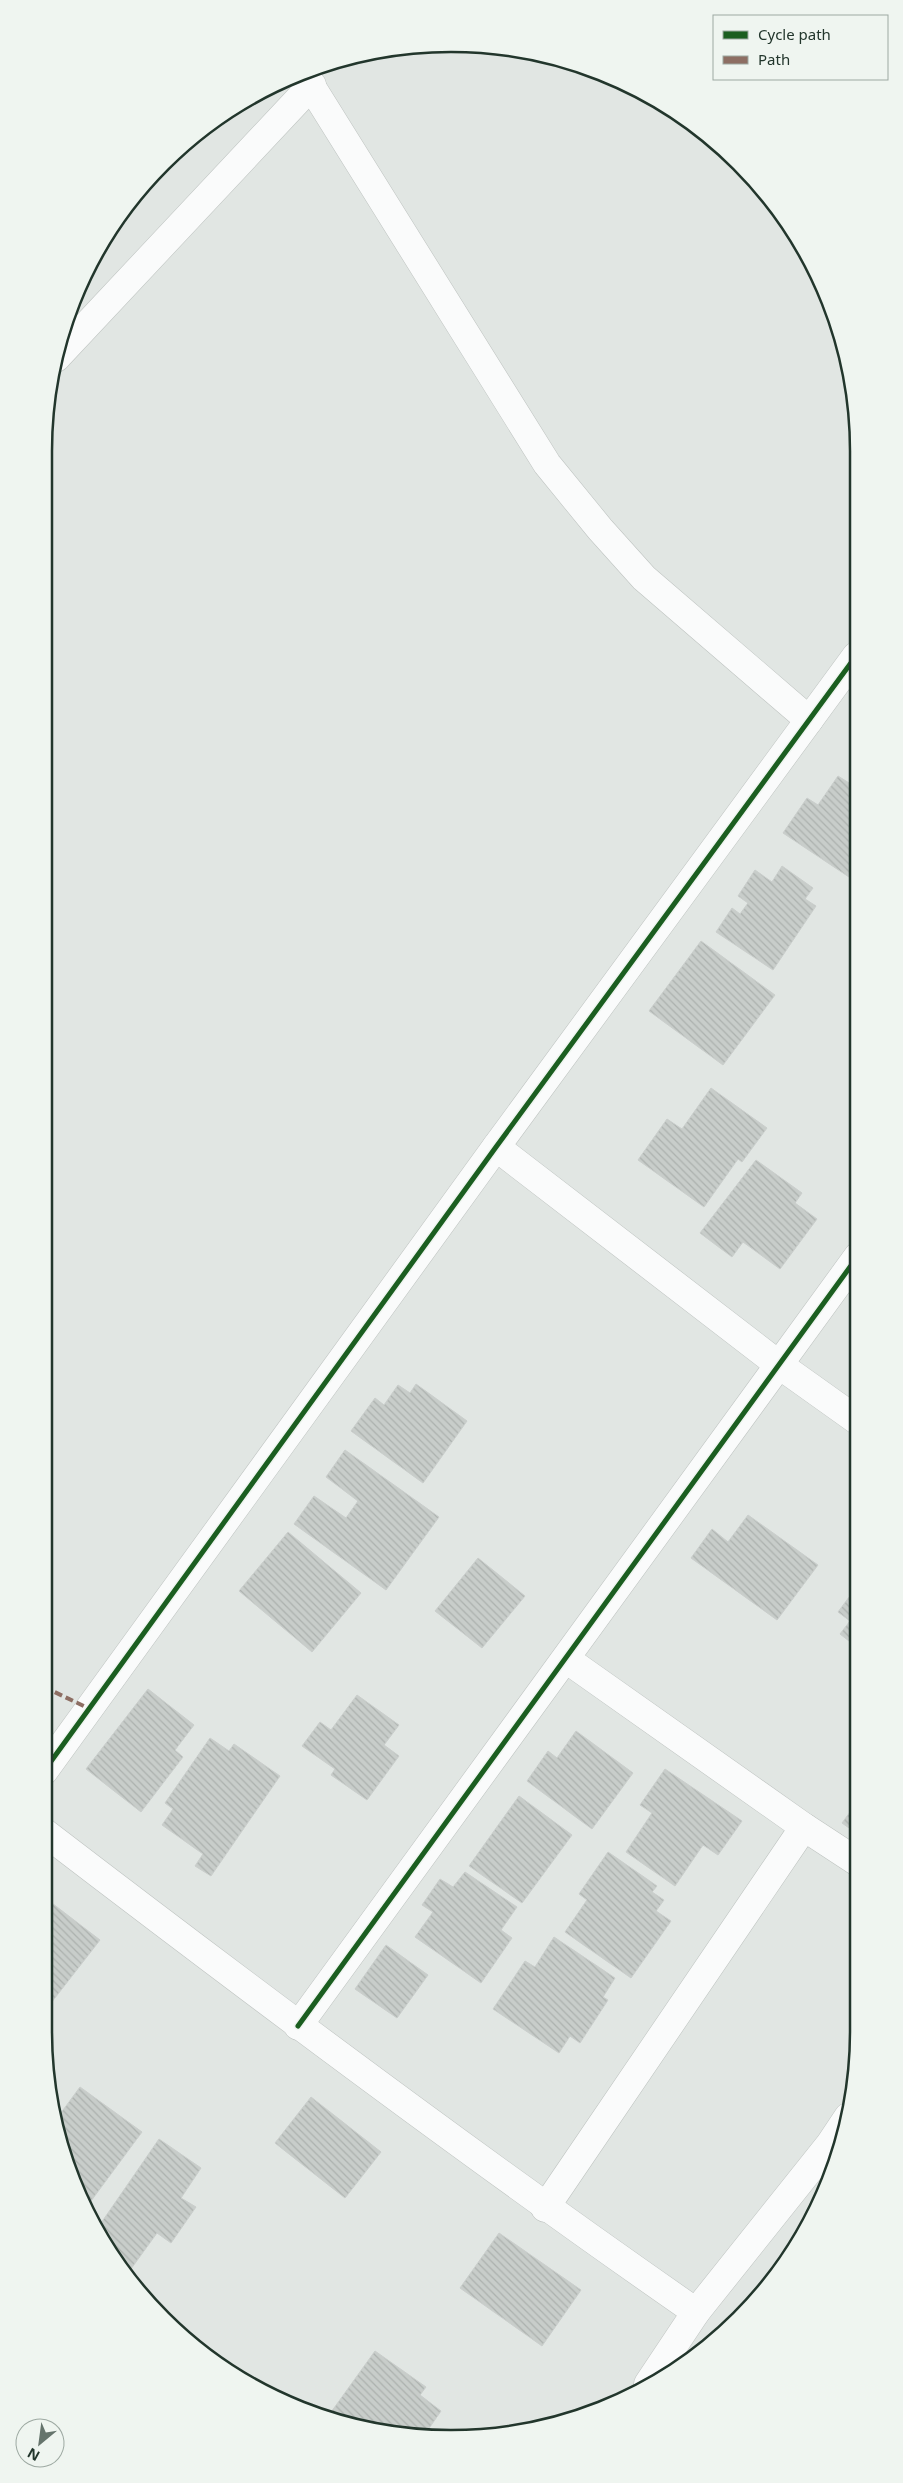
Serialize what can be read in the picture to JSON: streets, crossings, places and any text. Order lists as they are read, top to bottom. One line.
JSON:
{"legend":["Cycle path","Path"],"north":"bottom left"}
